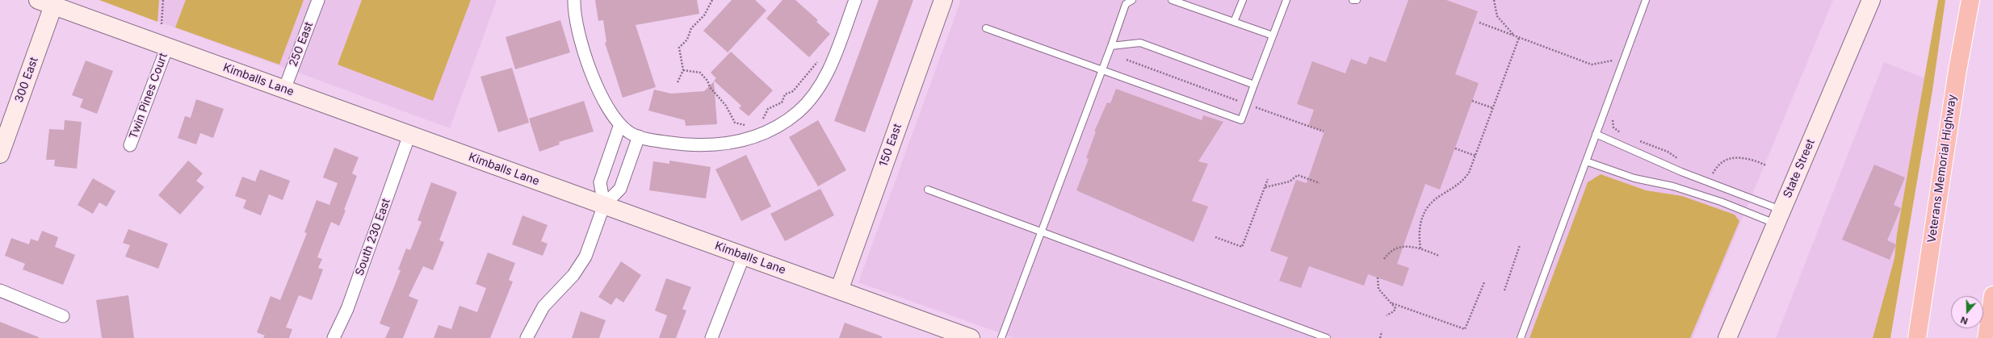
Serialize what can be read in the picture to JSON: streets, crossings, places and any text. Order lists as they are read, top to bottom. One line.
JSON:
{"streets":{"highway":["Veterans Memorial Highway"],"street":["250 East","300 East","Kimballs Lane","Twin Pines Court","150 East","State Street","South 230 East"]},"crossings":[["250 East","Kimballs Lane"],["300 East","Kimballs Lane"],["Kimballs Lane","Twin Pines Court"],["Kimballs Lane","150 East"],["Kimballs Lane","South 230 East"]],"north":"bottom"}
